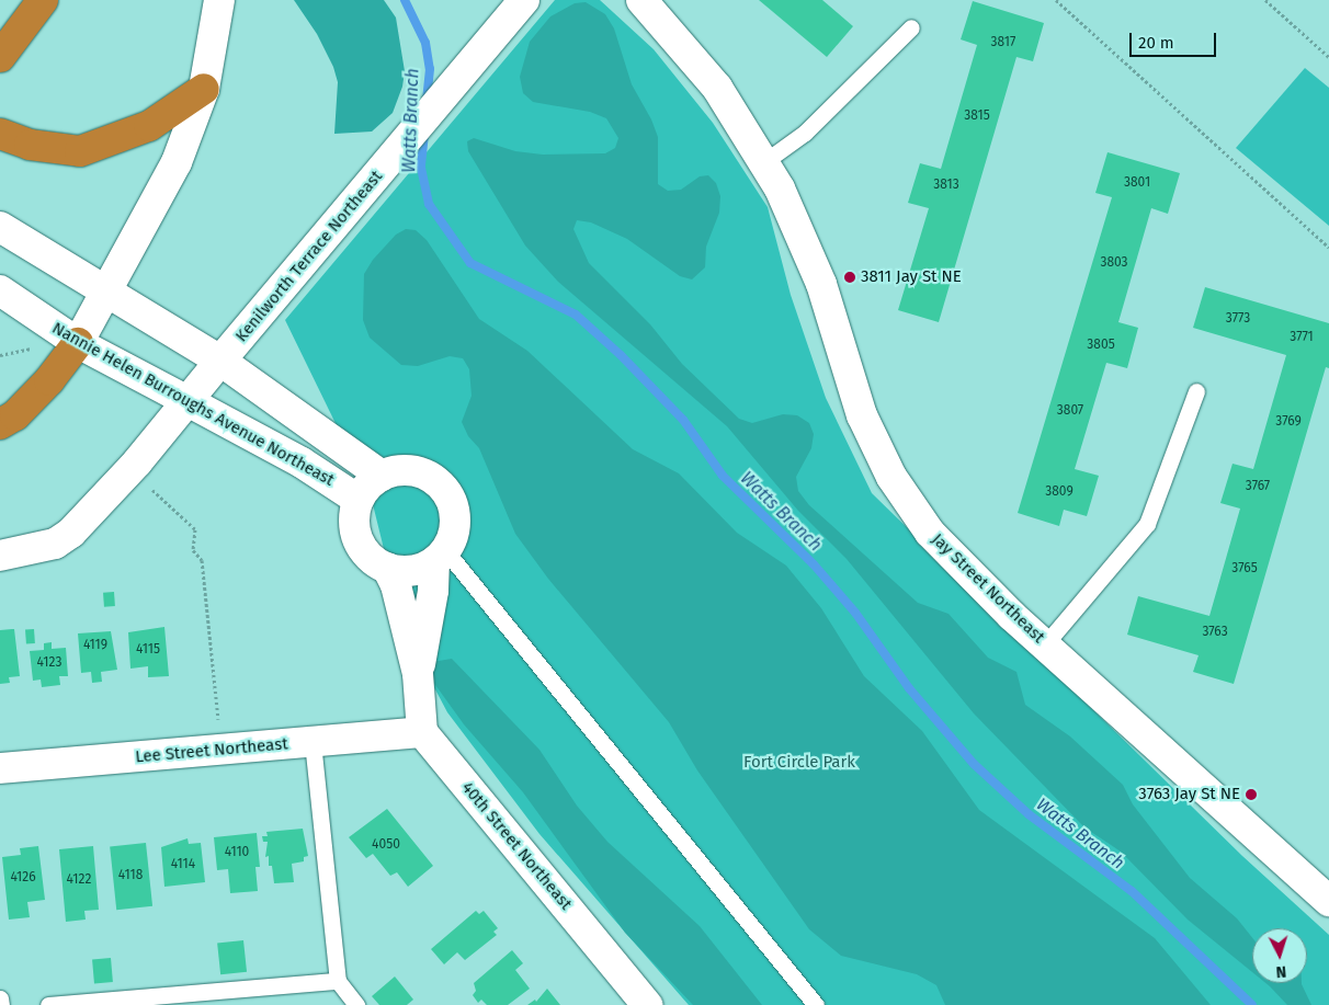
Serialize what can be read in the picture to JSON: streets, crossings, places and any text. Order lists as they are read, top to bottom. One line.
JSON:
{"streets":{"street":["Kenilworth Terrace Northeast","Nannie Helen Burroughs Avenue Northeast","Jay Street Northeast","Lee Street Northeast","40th Street Northeast"]},"crossings":[["Kenilworth Terrace Northeast","Nannie Helen Burroughs Avenue Northeast"],["Lee Street Northeast","40th Street Northeast"]],"water":["Watts Branch"],"parks":["Fort Circle Park"],"places":["3811 Jay St NE","3763 Jay St NE"],"house_numbers":["3817","3815","3801","3813","3803","3773","3771","3805","3807","3769","3767","3809","3765","3763","4119","4115","4123","4050","4110","4114","4118","4126","4122"],"scale_bar":"20 m","north":"bottom"}
